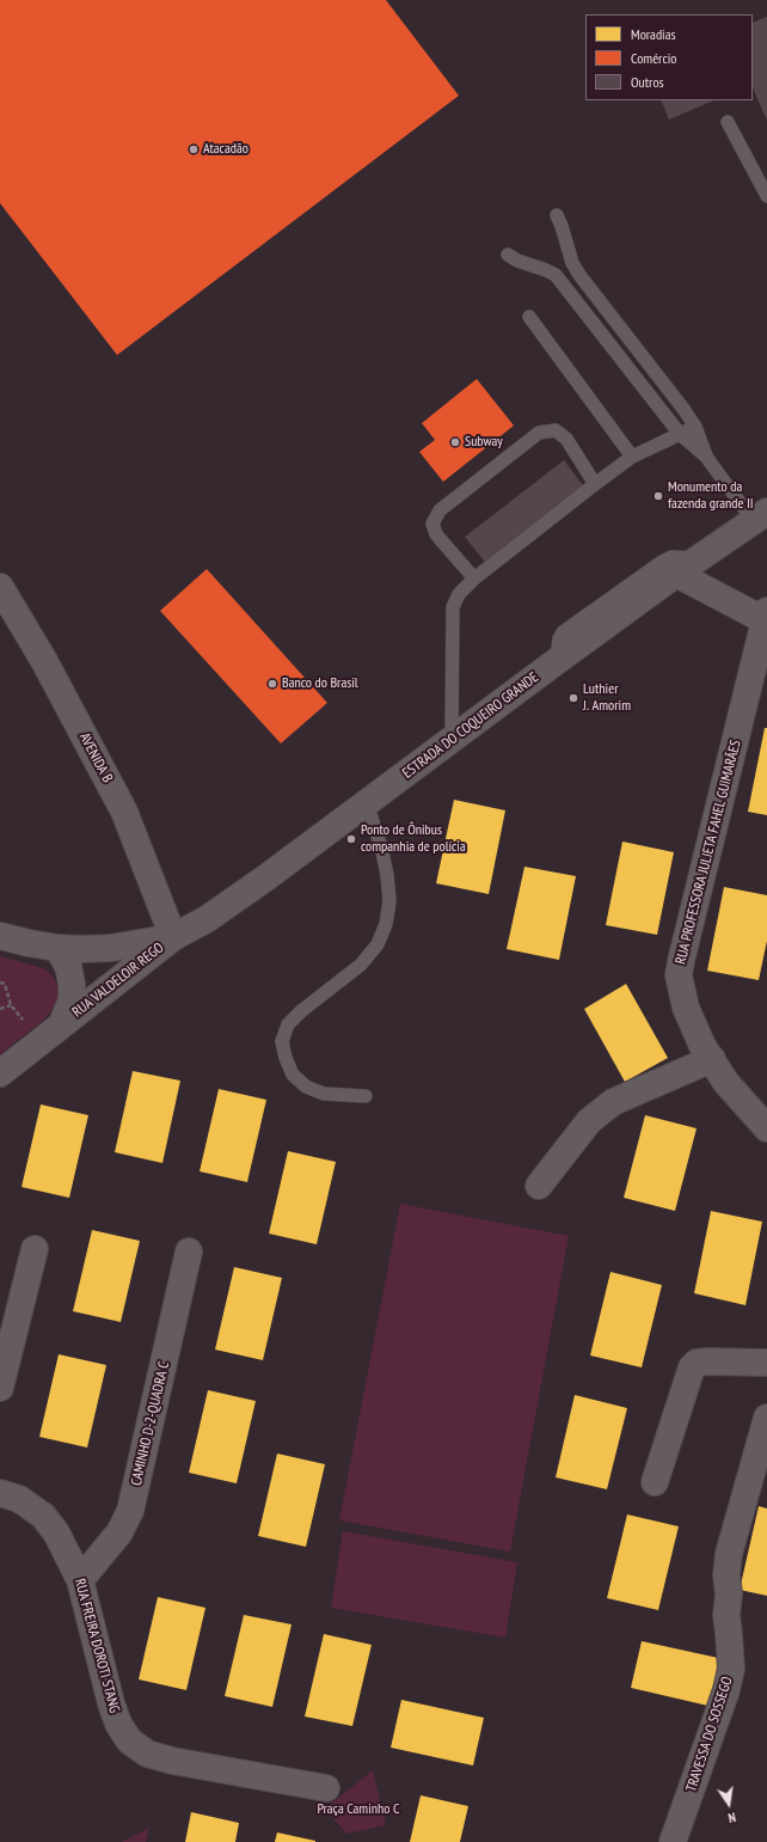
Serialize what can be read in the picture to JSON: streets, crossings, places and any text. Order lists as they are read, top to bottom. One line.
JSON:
{"streets":{"street":["ESTRADA DO COQUEIRO GRANDE","AVENIDA B","RUA PROFESSORA JULIETA FAHEL GUIMARÃES","RUA VALDELOIR REGO","CAMINHO D-2-QUADRA C","RUA FREIRA DOROTI STANG","TRAVESSA DO SOSSEGO"]},"crossings":[["ESTRADA DO COQUEIRO GRANDE","AVENIDA B"],["ESTRADA DO COQUEIRO GRANDE","RUA VALDELOIR REGO"],["AVENIDA B","RUA VALDELOIR REGO"],["CAMINHO D-2-QUADRA C","RUA FREIRA DOROTI STANG"]],"parks":["Praça Caminho C"],"places":["Atacadão","Subway","Monumento da fazenda grande II","Banco do Brasil","Luthier J. Amorim","Ponto de Ônibus companhia de polícia"],"legend":["Moradias","Comércio","Outros"],"north":"bottom"}
